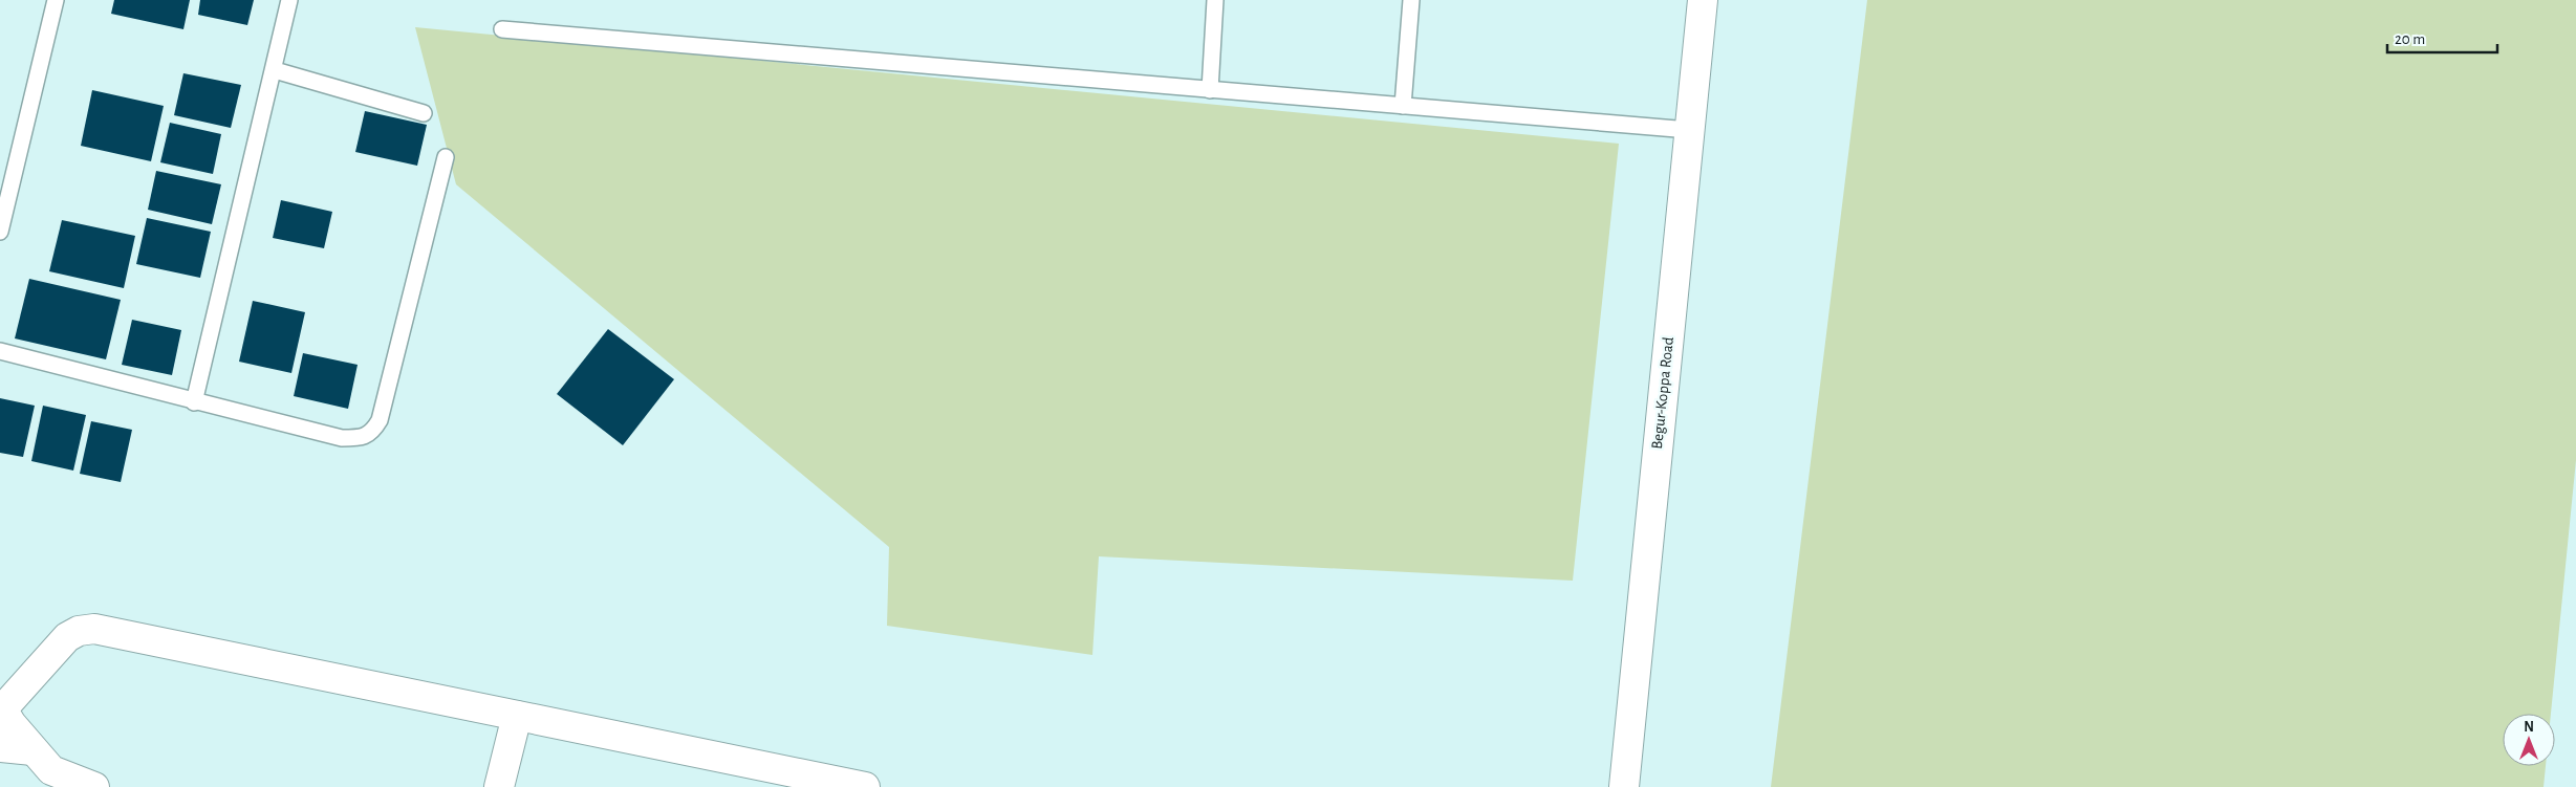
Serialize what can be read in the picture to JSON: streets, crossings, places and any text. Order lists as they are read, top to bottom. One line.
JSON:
{"streets":{"street":["Begur-Koppa Road"]},"scale_bar":"20 m","north":"top"}
